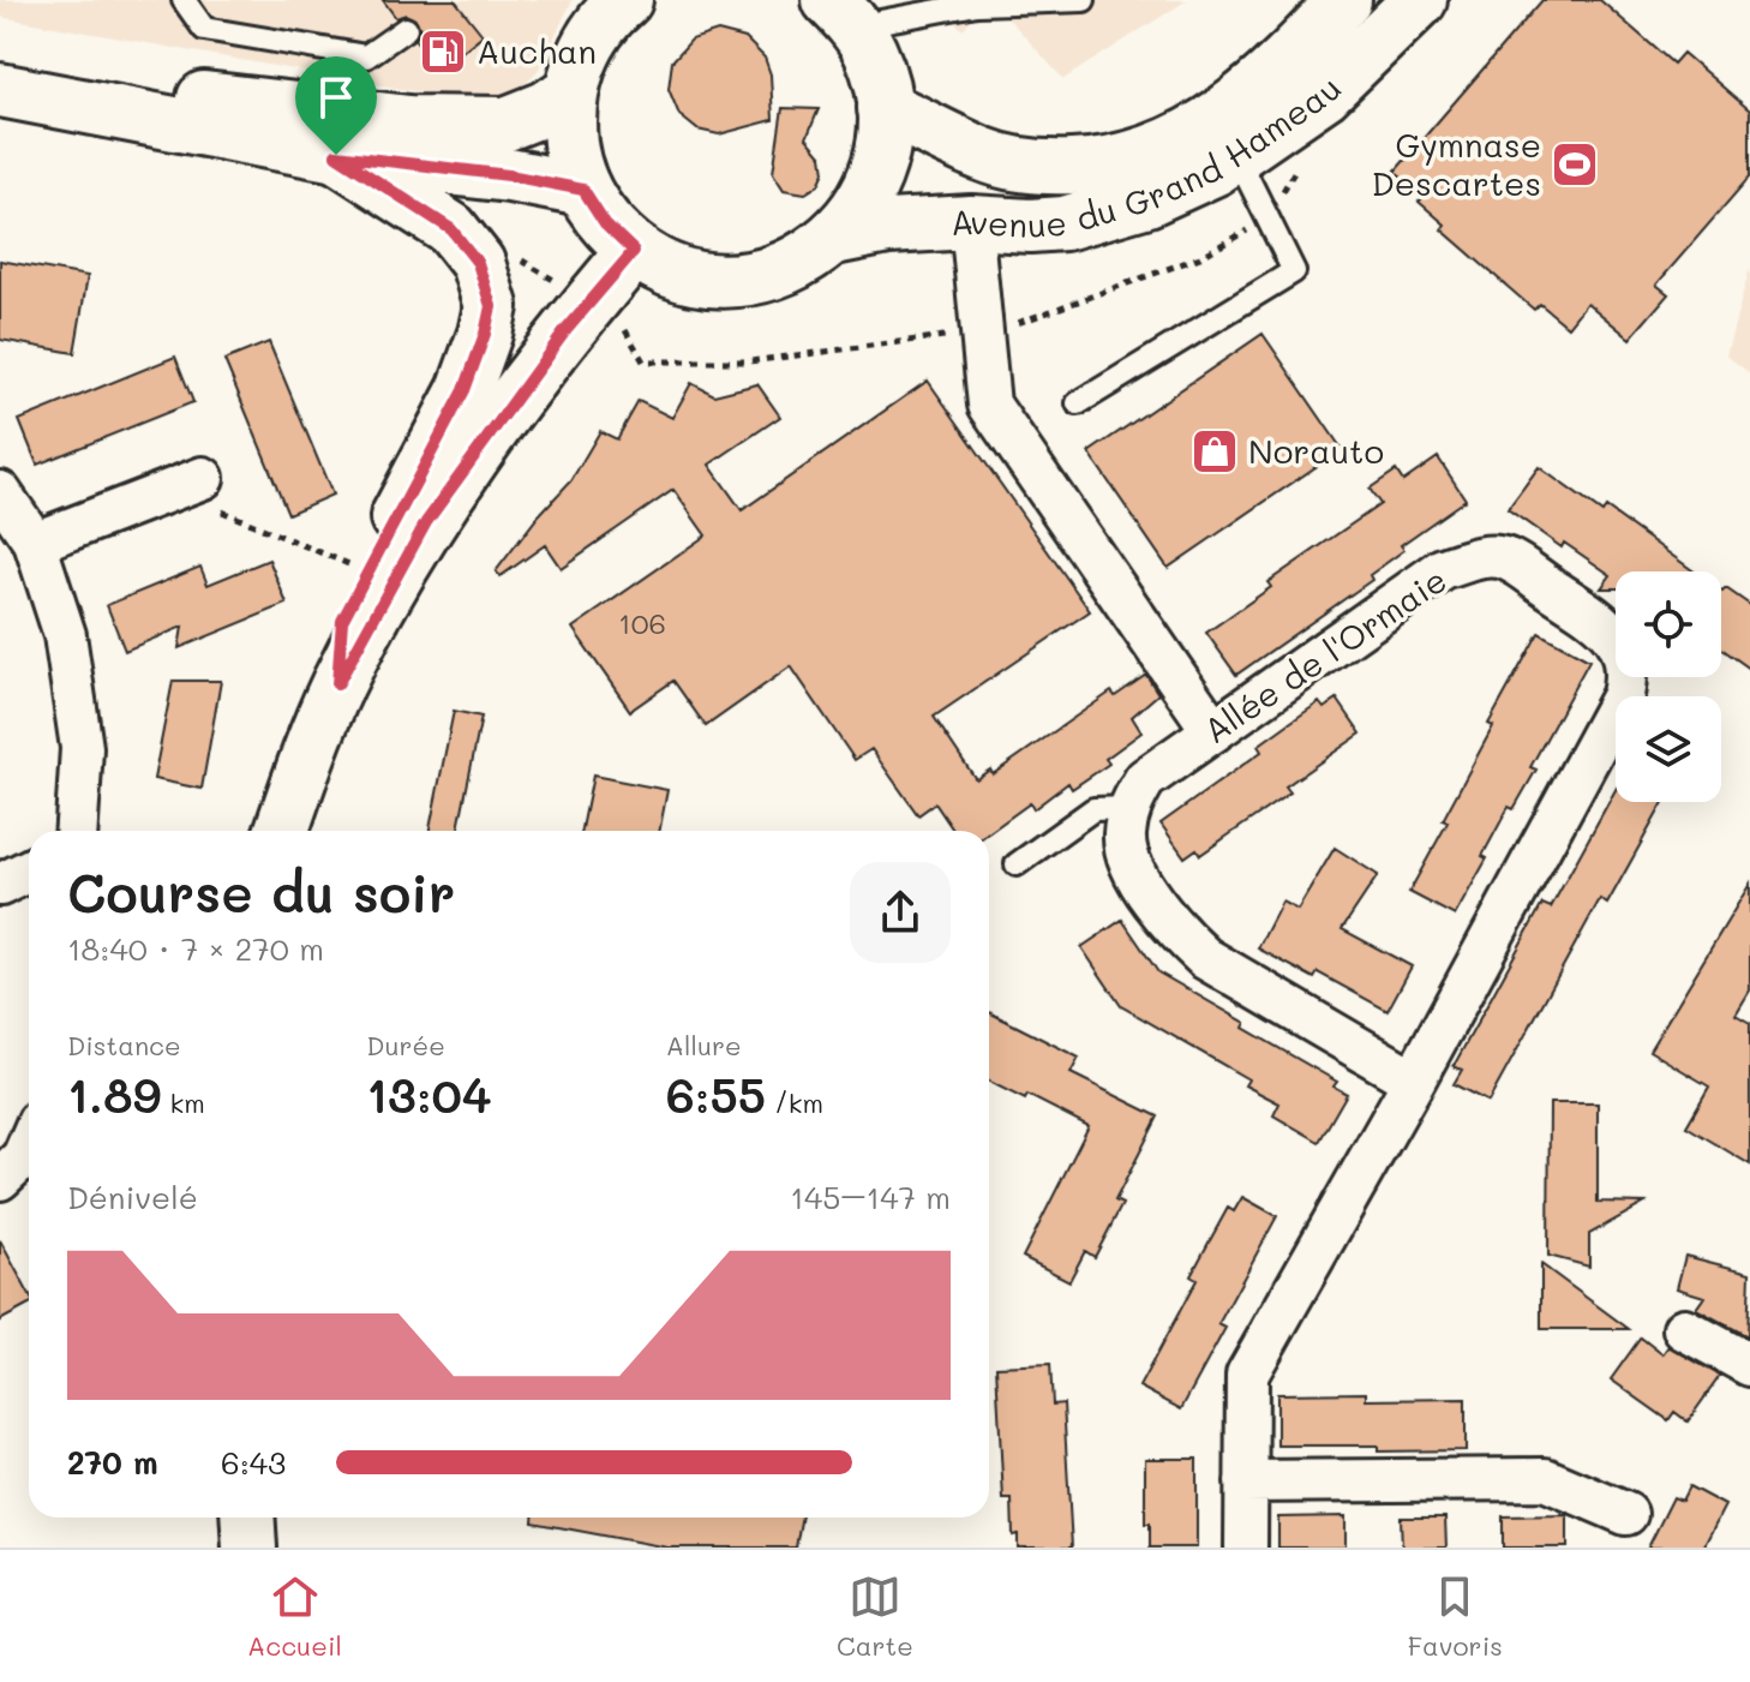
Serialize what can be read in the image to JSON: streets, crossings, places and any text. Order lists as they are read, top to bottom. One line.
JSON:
{"streets":{"main road":["Avenue du Grand Hameau"],"street":["Allée de l'Ormaie"]},"places":{"fuel station":["Auchan"],"sports":["Gymnase Descartes"],"shop":["Norauto"]},"house_numbers":["106"],"page":{"heading":["Course du soir","18:40 · 7 × 270 m"],"stats":[["Distance","1.89 km"],["Durée","13:04"],["Allure","6:55 /km"]],"chart":["Dénivelé","145–147 m"],"list":[{"name":"270 m","note":"6:43"}],"tabs":["Accueil","Carte","Favoris"]}}
